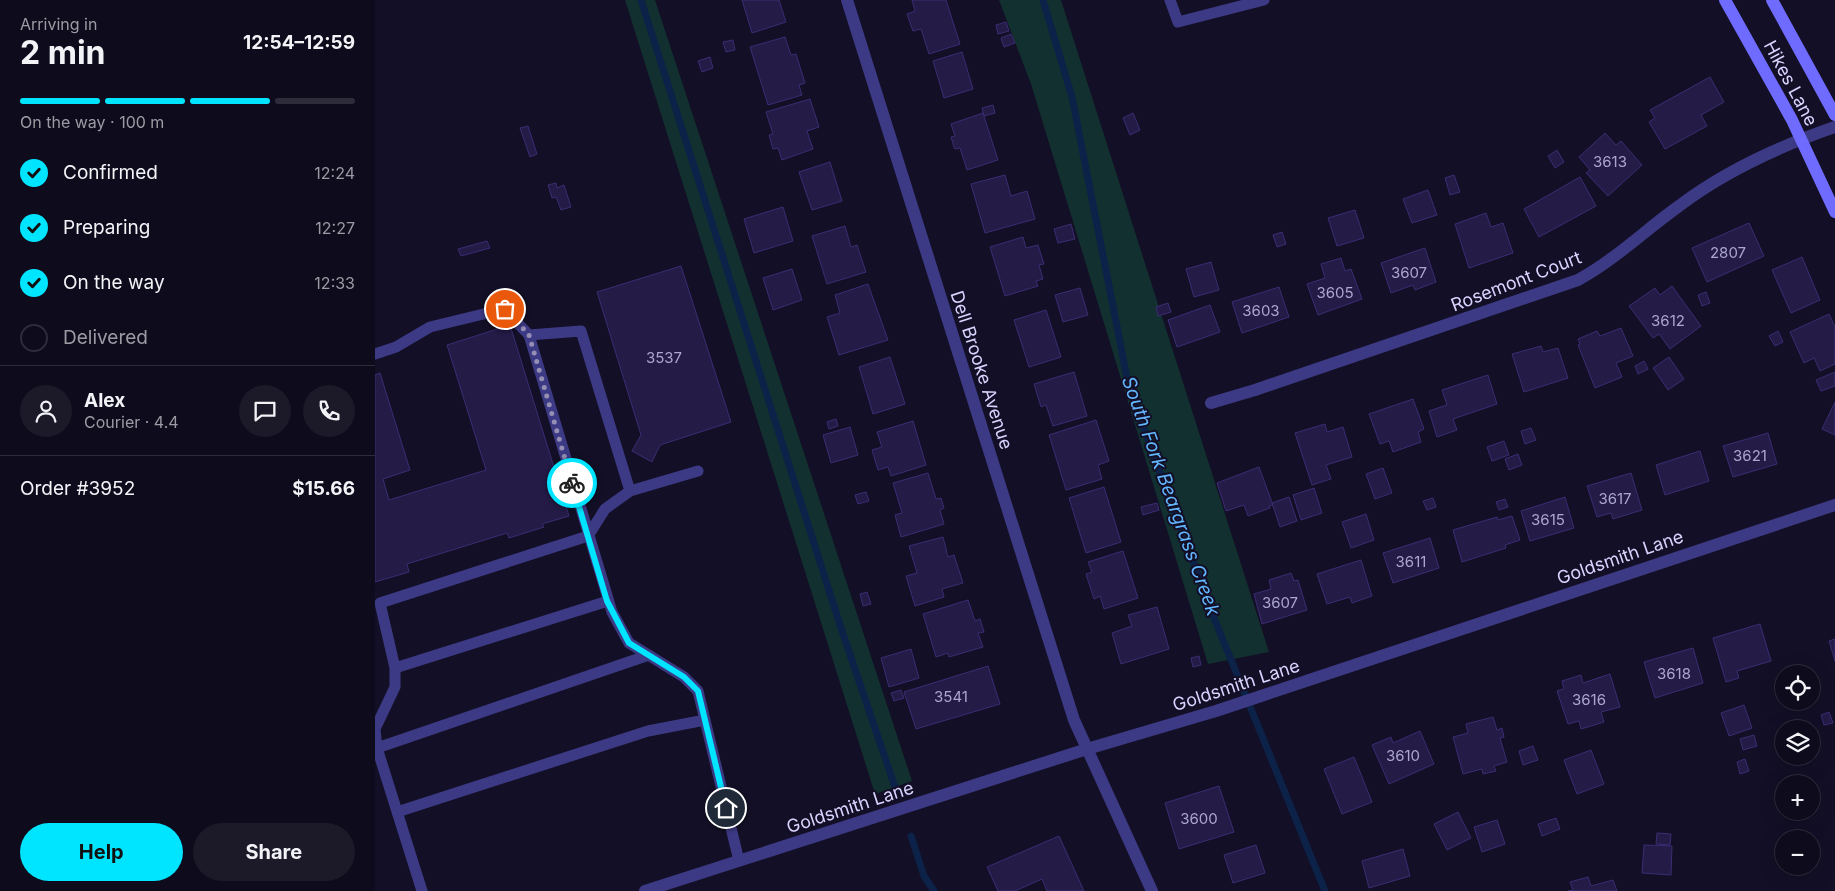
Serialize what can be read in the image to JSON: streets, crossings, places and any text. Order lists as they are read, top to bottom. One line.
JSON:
{"streets":{"main road":["Hikes Lane"],"street":["Rosemont Court","Dell Brooke Avenue","Goldsmith Lane"]},"crossings":[["Hikes Lane","Rosemont Court"],["Dell Brooke Avenue","Goldsmith Lane"]],"water":["South Fork Beargrass Creek"],"house_numbers":["3613","2807","3607","3605","3603","3612","3537","3621","3617","3615","3611","3607","3618","3541","3616","3610","3600"],"page":{"heading":["2 min","Arriving in","12:54–12:59"],"panel":["Alex","Courier · 4.4","Order #3952","$15.66"],"bar":"On the way · 100 m","list":[["Confirmed","12:24"],["Preparing","12:27"],["On the way","12:33"],"Delivered"],"map_buttons":["+","−"],"buttons":["Help","Share"]}}
